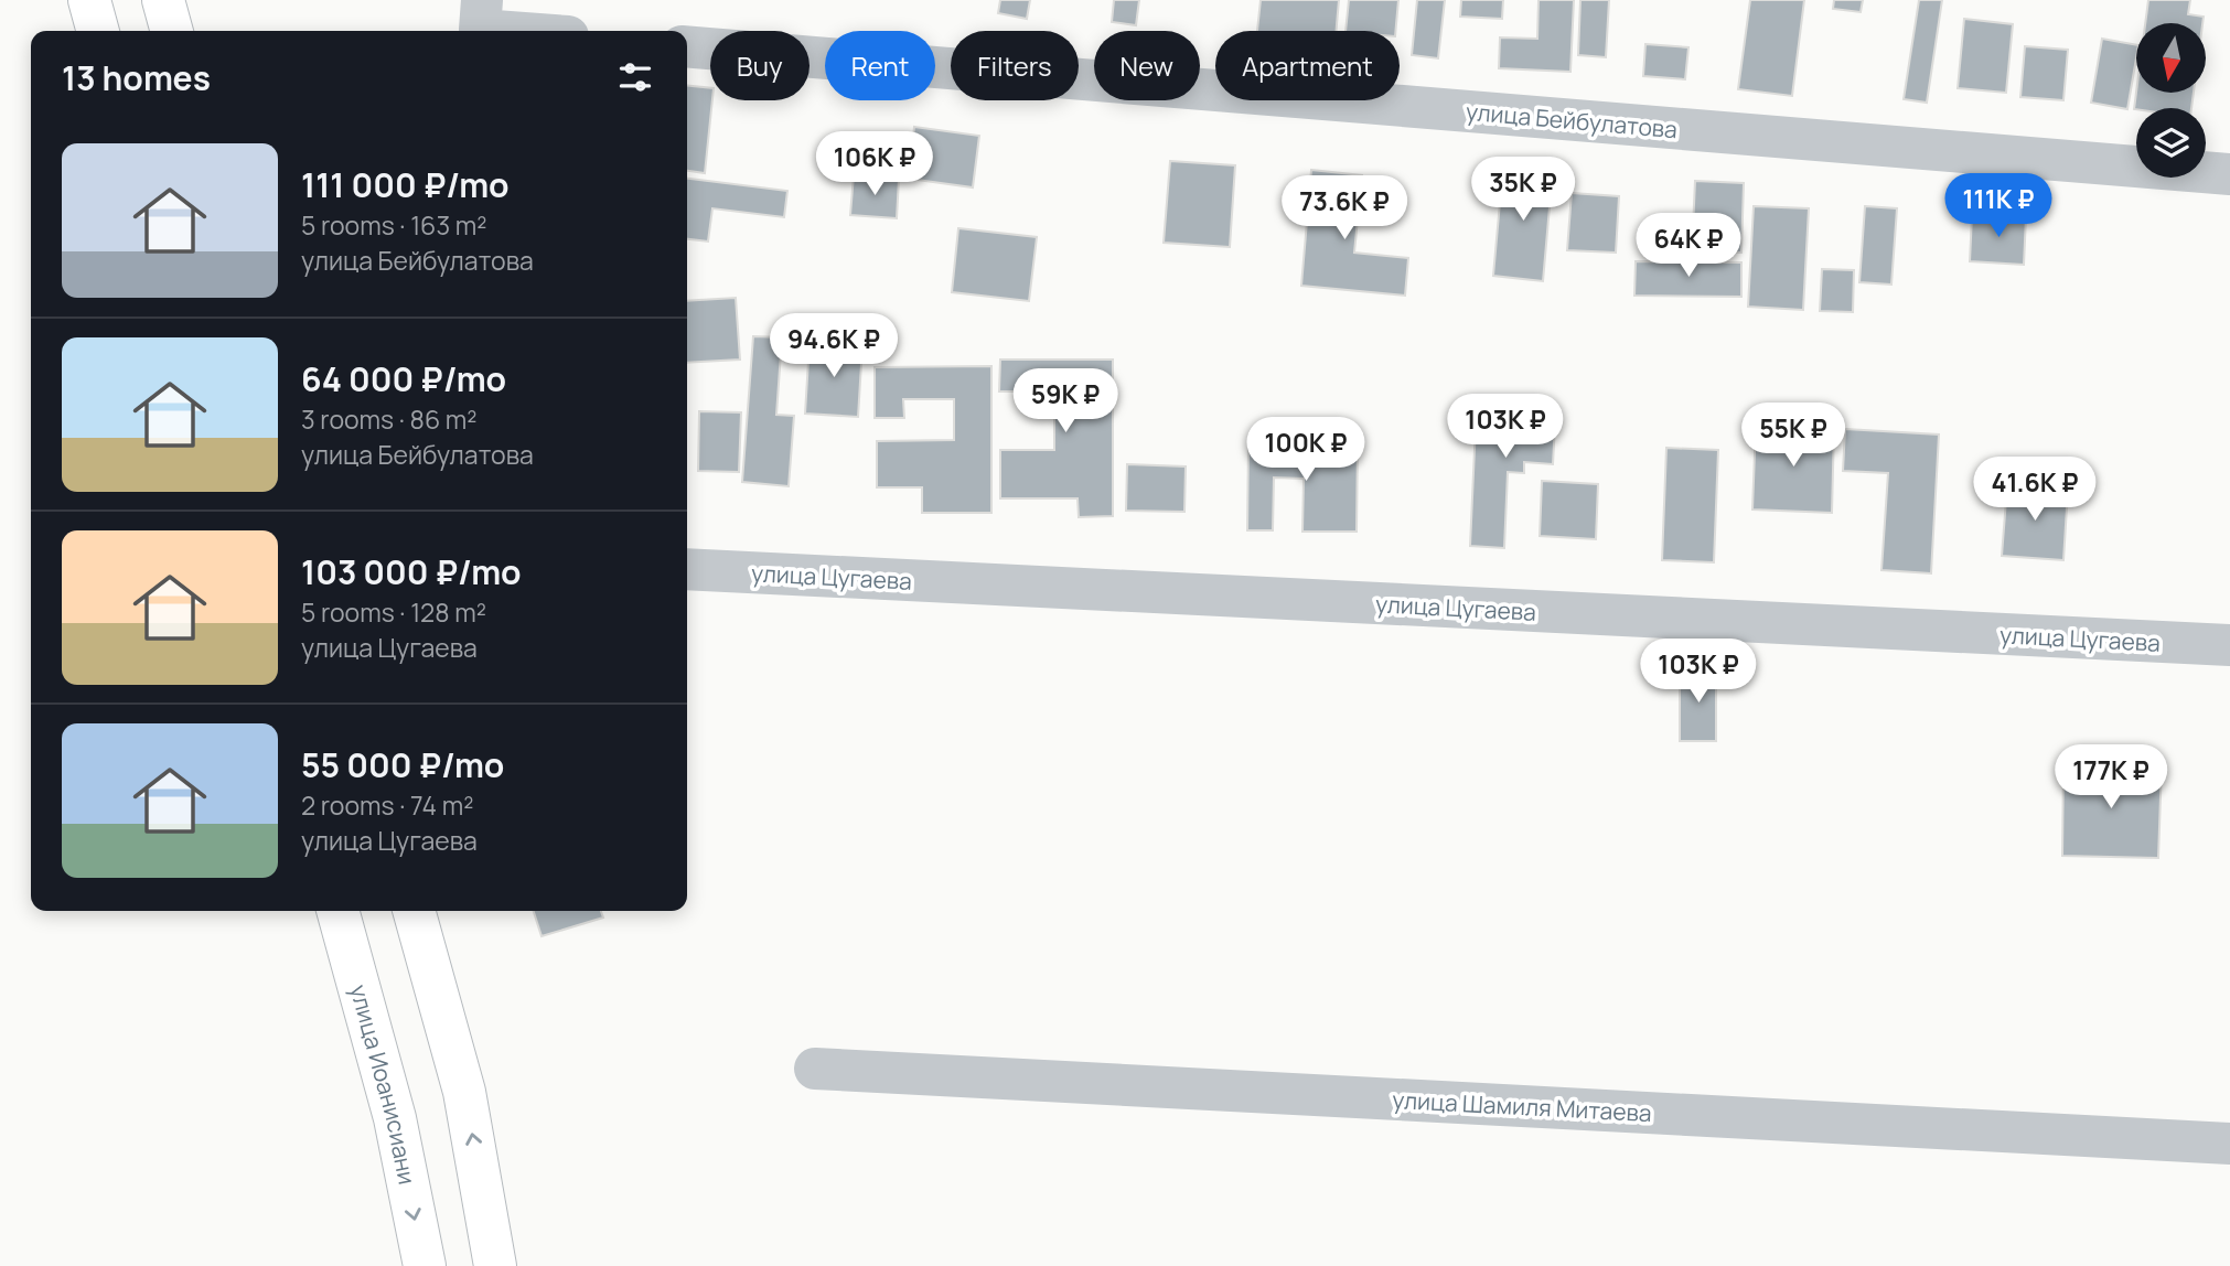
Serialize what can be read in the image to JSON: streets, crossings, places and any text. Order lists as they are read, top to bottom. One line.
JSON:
{"streets":{"main road":["улица Иоанисиани"],"street":["улица Бейбулатова","улица Цугаева","улица Шамиля Митаева"]},"north":"bottom","page":{"chip":["Buy","Rent","Filters","New","Apartment"],"heading":"13 homes","list":[{"name":"111 000 ₽/mo","note":"5 rooms · 163 m² · улица Бейбулатова"},{"name":"64 000 ₽/mo","note":"3 rooms · 86 m² · улица Бейбулатова"},{"name":"103 000 ₽/mo","note":"5 rooms · 128 m² · улица Цугаева"},{"name":"55 000 ₽/mo","note":"2 rooms · 74 m² · улица Цугаева"}],"price":["106K ₽","35K ₽","111K ₽","73.6K ₽","64K ₽","94.6K ₽","59K ₽","103K ₽","55K ₽","100K ₽","41.6K ₽","103K ₽","177K ₽"]}}
